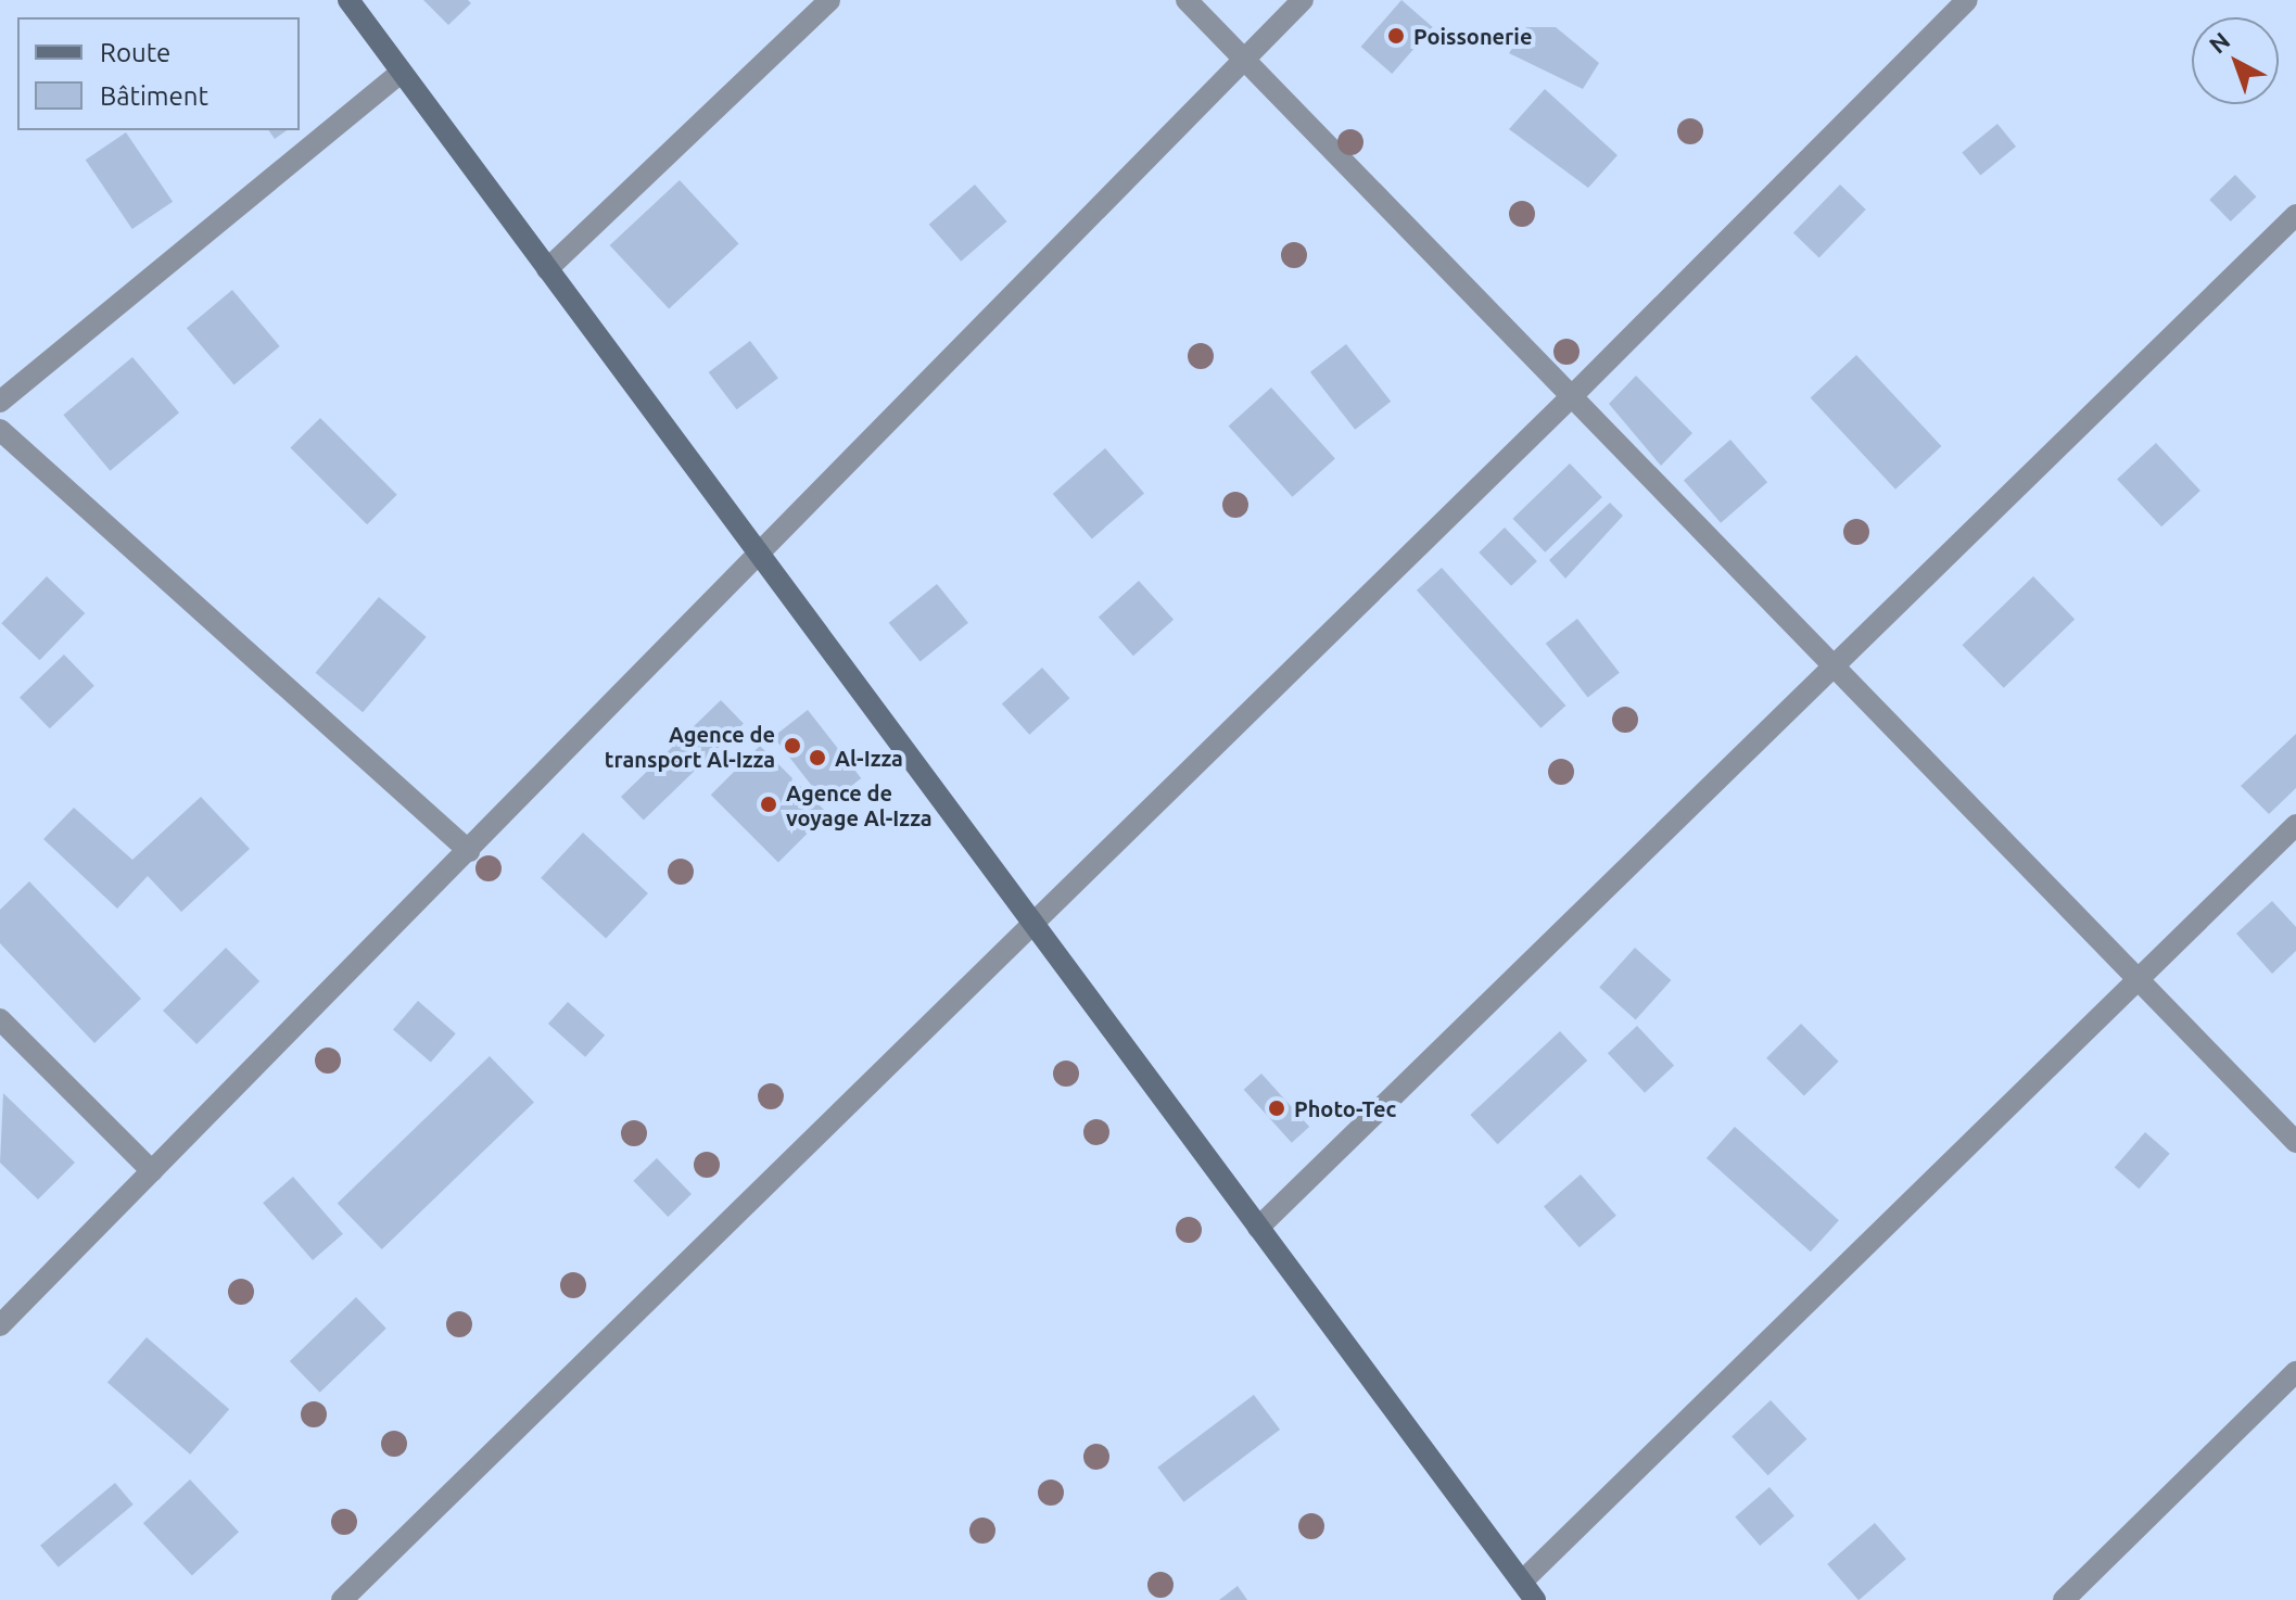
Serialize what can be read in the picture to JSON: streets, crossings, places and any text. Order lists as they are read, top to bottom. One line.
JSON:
{"places":["Poissonerie","Agence de transport Al-Izza","Al-Izza","Agence de voyage Al-Izza","Photo-Tec"],"legend":["Route","Bâtiment"],"north":"top left"}
